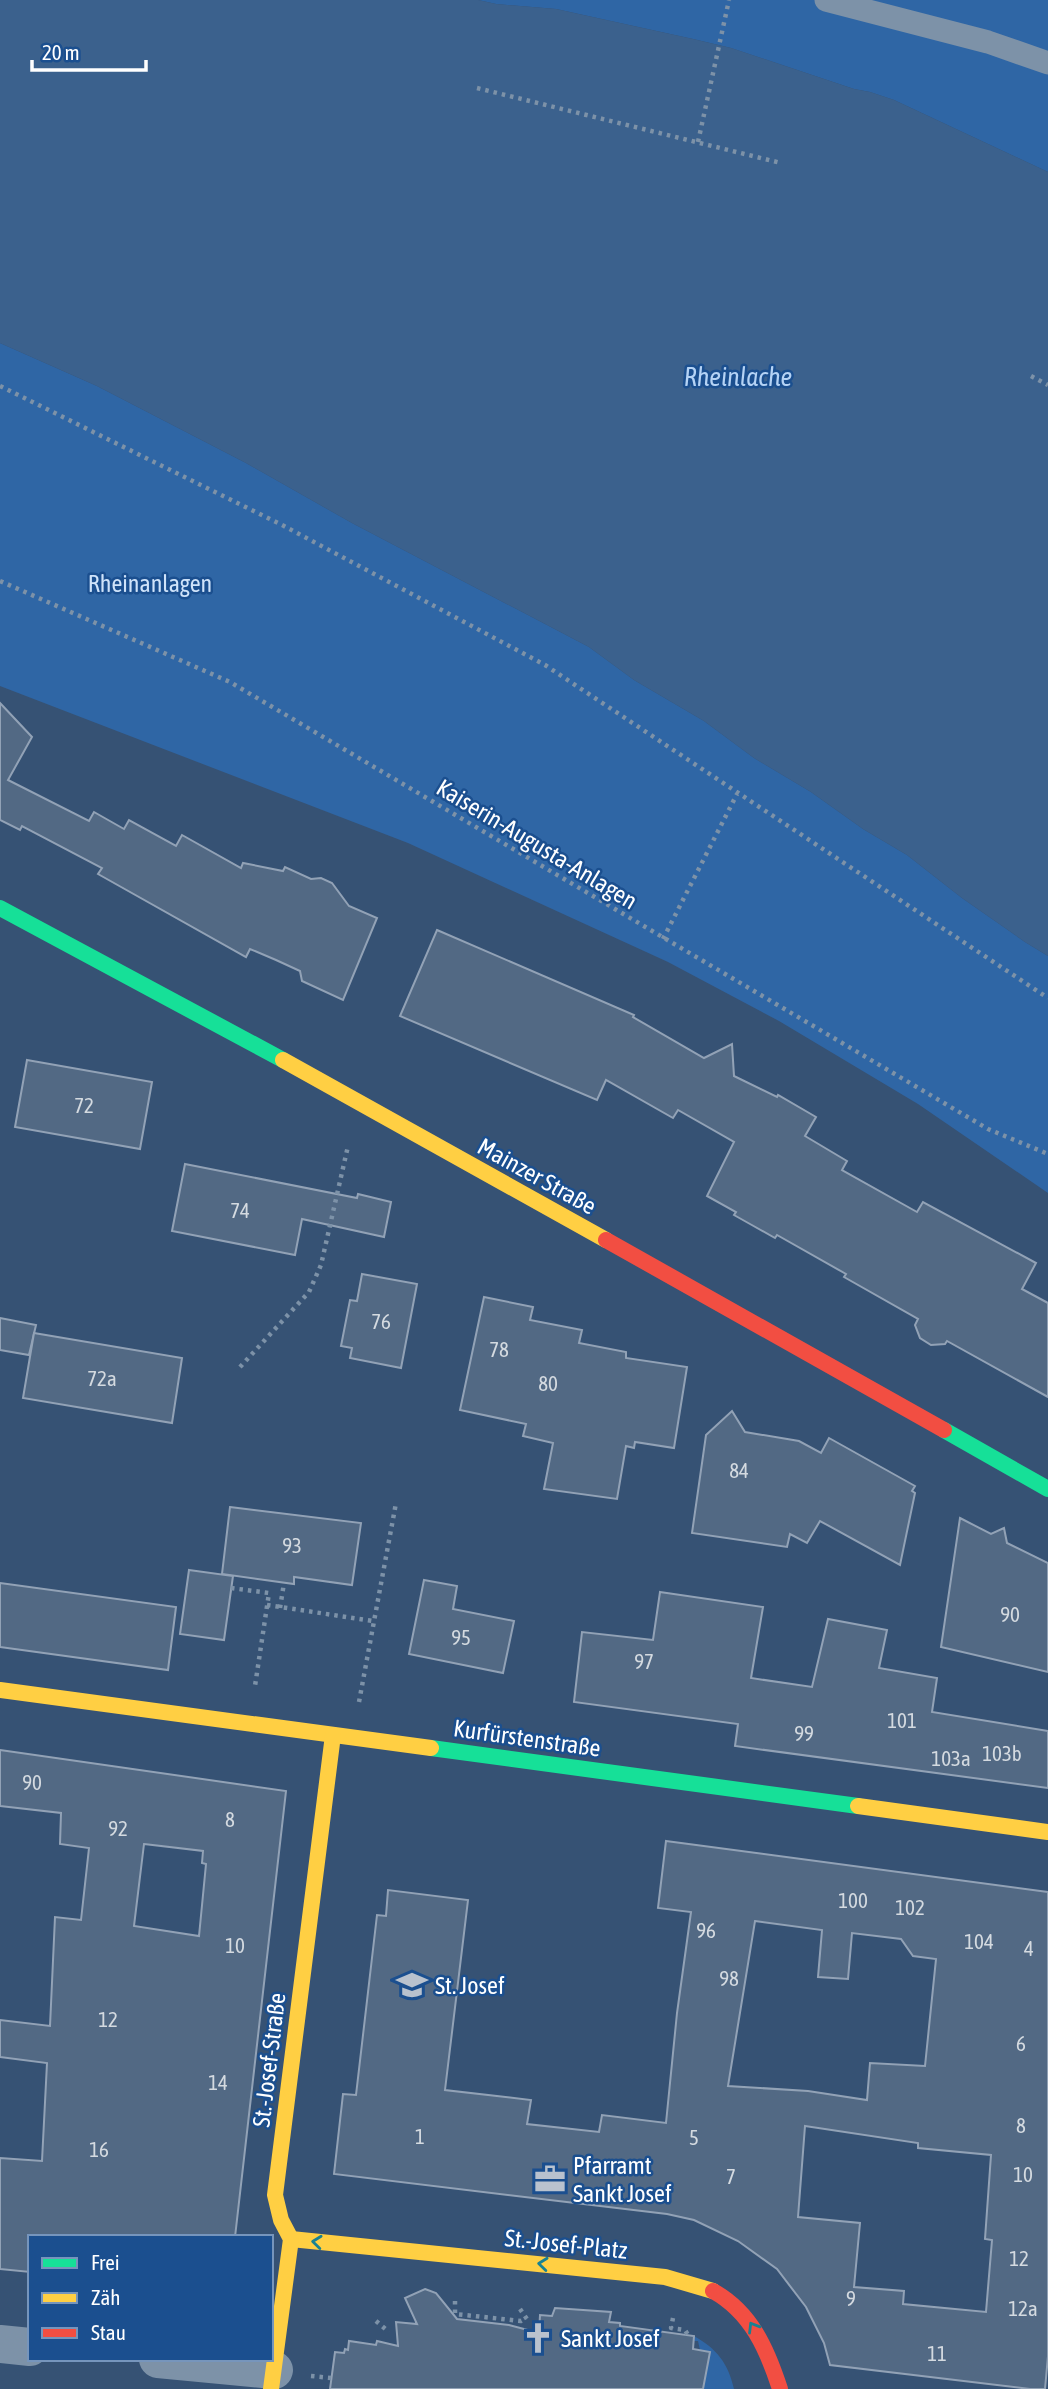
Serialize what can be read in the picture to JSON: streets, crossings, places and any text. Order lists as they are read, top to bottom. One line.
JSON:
{"streets":{"street":["Mainzer Straße","Kurfürstenstraße","St.-Josef-Straße","St.-Josef-Platz"],"path":["Kaiserin-Augusta-Anlagen"]},"crossings":[["Kurfürstenstraße","St.-Josef-Straße"],["St.-Josef-Straße","St.-Josef-Platz"]],"one_way":["St.-Josef-Platz"],"water":["Rheinlache"],"parks":["Rheinanlagen"],"places":{"school or university":["St. Josef"],"office":["Pfarramt Sankt Josef"],"church":["Sankt Josef"]},"house_numbers":["72","74","76","78","72a","80","84","93","90","95","97","101","99","103b","103a","90","8","92","100","102","96","104","10","4","98","12","6","14","8","1","5","16","10","7","12","9","12a","11"],"legend":["Frei","Zäh","Stau"],"scale_bar":"20 m"}
